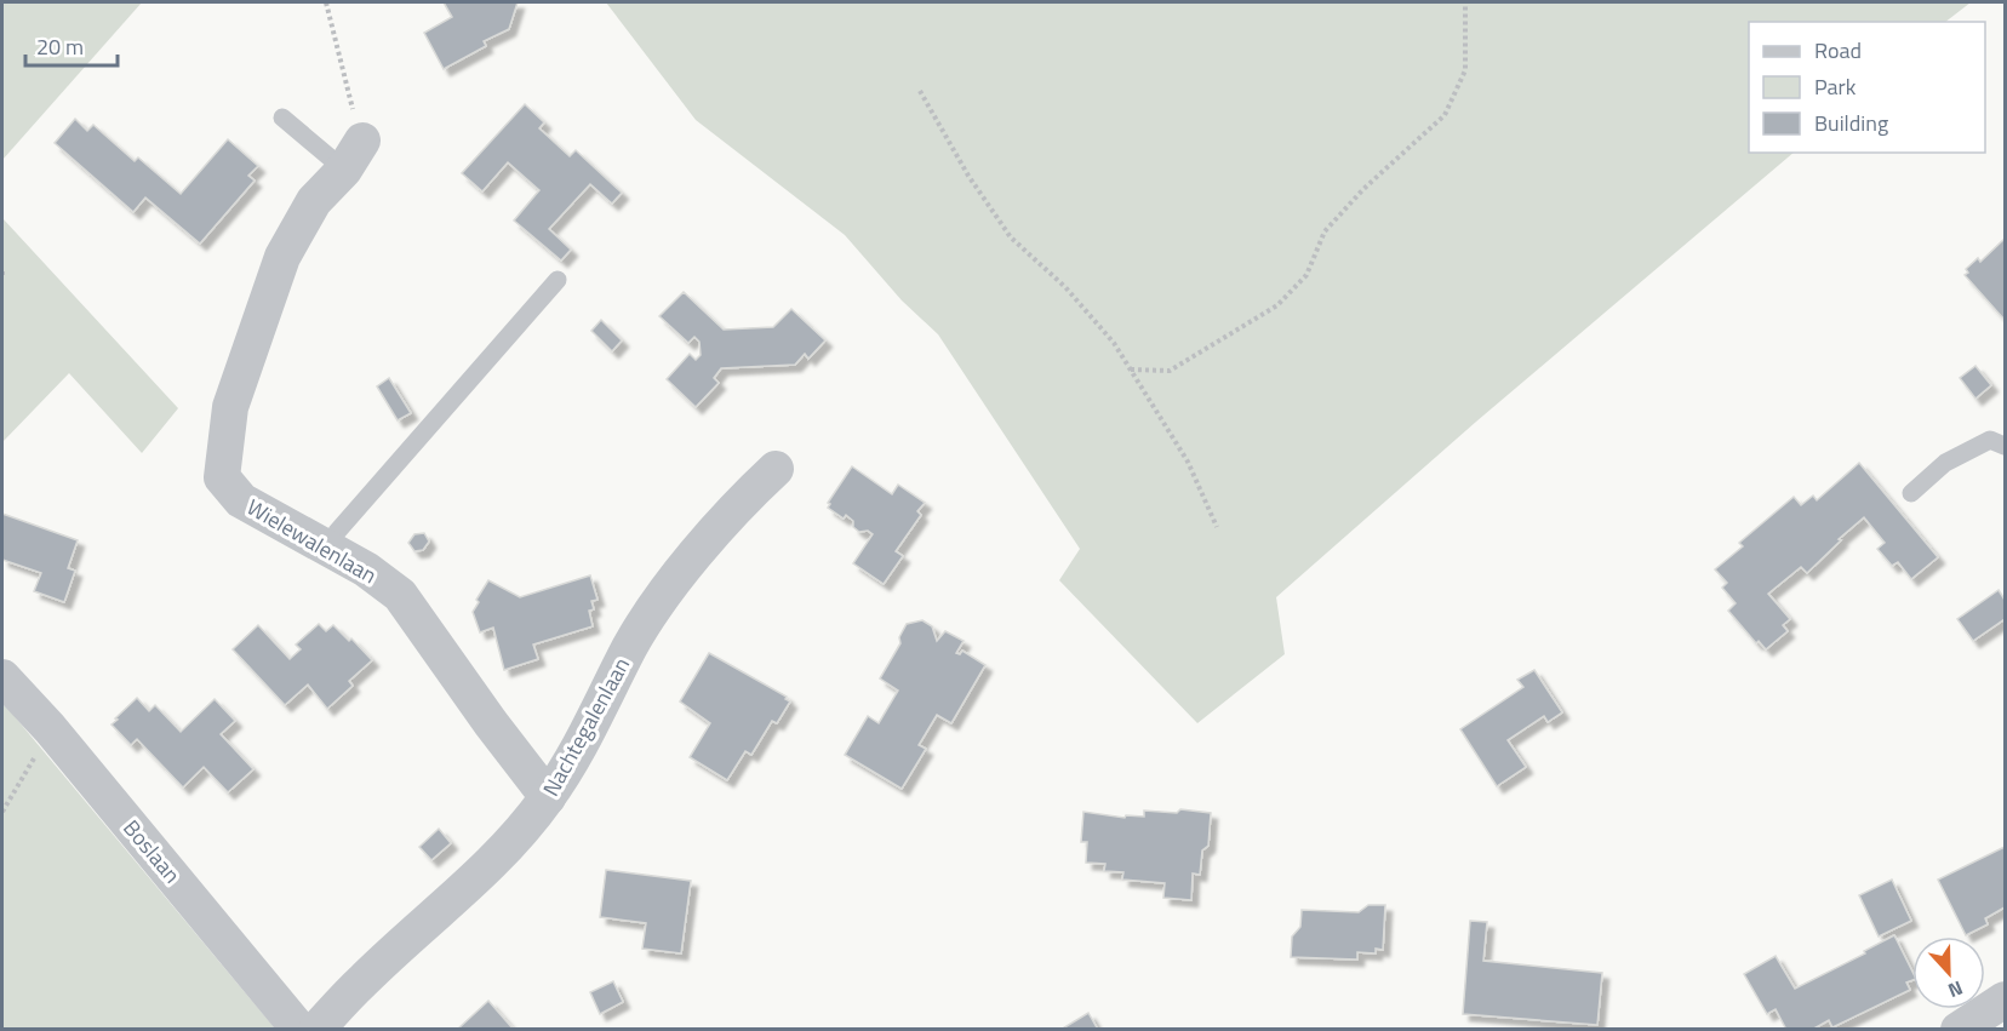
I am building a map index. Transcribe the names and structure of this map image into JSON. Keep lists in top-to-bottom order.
{
  "streets": {
    "street": ["Wielewalenlaan", "Nachtegalenlaan", "Boslaan"]
  },
  "crossings": [
    ["Wielewalenlaan", "Nachtegalenlaan"]
  ],
  "legend": ["Road", "Park", "Building"],
  "scale_bar": "20 m",
  "north": "bottom"
}
